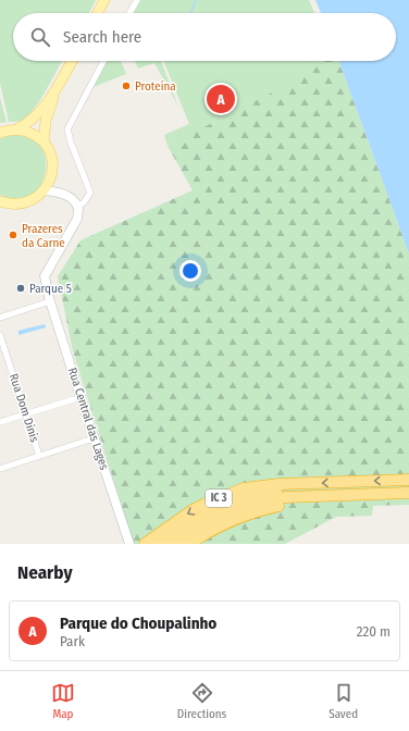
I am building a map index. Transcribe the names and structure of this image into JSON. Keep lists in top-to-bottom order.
{
  "streets": {
    "highway": ["IC 3"],
    "main road": ["Rua Central das Lages"],
    "street": ["Rua Dom Dinis"]
  },
  "places": ["Proteína", "Prazeres da Carne", "Parque 5"],
  "page": {
    "search": "Search here",
    "pins": "A",
    "heading": "Nearby",
    "list": [
      {
        "mark": "A",
        "name": "Parque do Choupalinho",
        "note": "Park",
        "value": "220 m"
      }
    ],
    "nav": ["Map", "Directions", "Saved"]
  }
}
